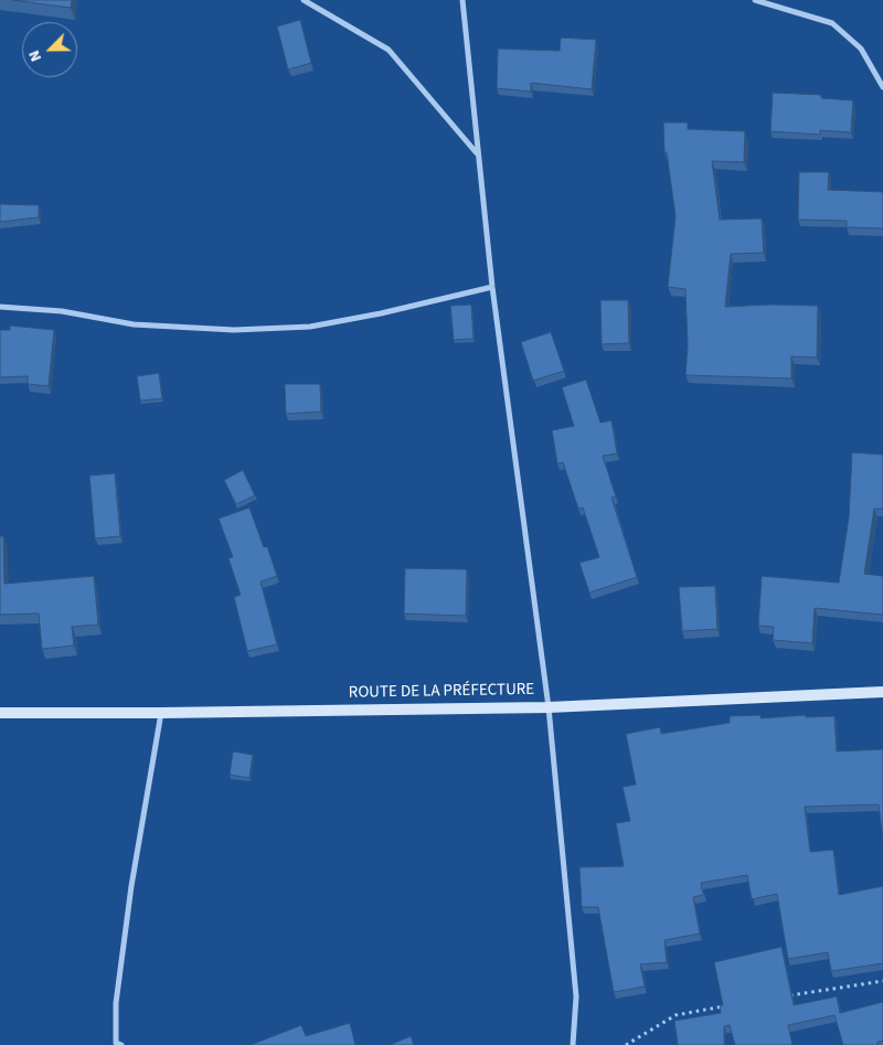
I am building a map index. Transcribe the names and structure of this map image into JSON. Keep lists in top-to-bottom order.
{
  "streets": {
    "street": ["ROUTE DE LA PRÉFECTURE"]
  },
  "north": "bottom left"
}
